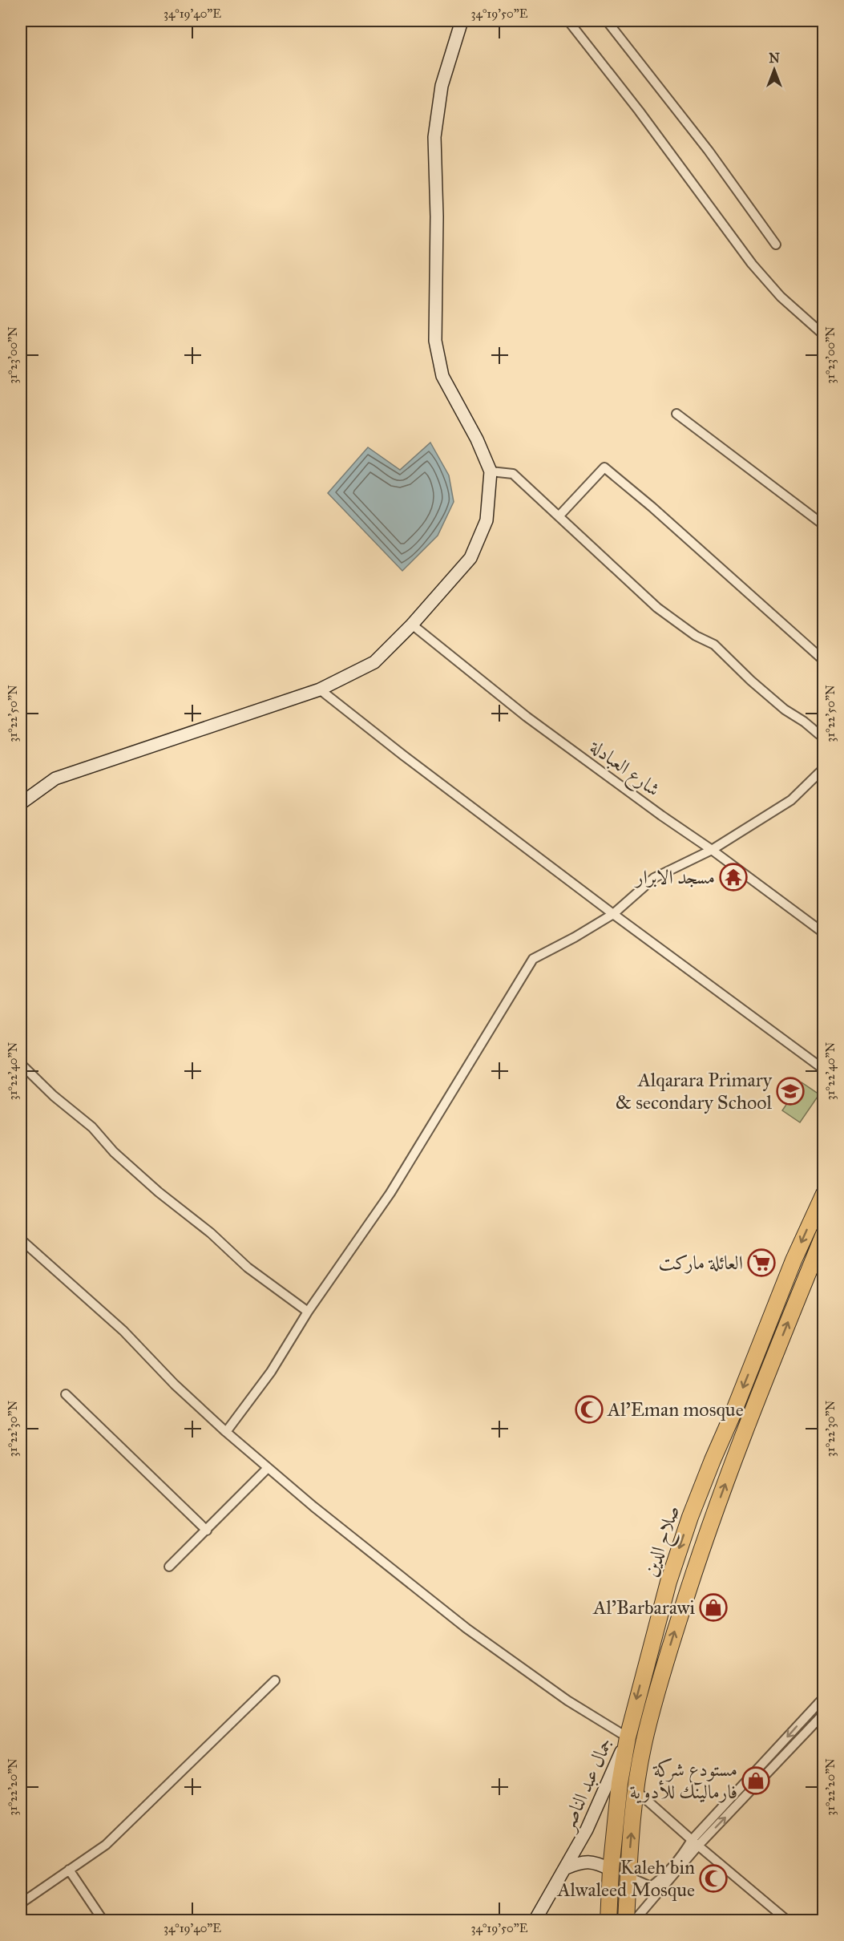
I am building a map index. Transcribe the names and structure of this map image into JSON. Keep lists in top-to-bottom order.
{
  "streets": {
    "highway": ["صلاح الدين"],
    "street": ["شارع العبادلة", "جمال عبد الناصر"]
  },
  "crossings": [
    ["صلاح الدين", "جمال عبد الناصر"]
  ],
  "places": {
    "temple": ["مسجد الابرار"],
    "school or university": ["Alqarara Primary & secondary School"],
    "supermarket": ["العائلة ماركت"],
    "mosque": ["Al'Eman mosque", "Kaleh bin Alwaleed Mosque"],
    "shop": ["Al'Barbarawi", "مستودع شركة فارمالينك للأدوية"]
  },
  "north": "top",
  "coordinates": [
    "34°19'40\"E",
    "34°19'50\"E",
    "31°23'00\"N",
    "31°22'50\"N",
    "31°22'40\"N",
    "31°22'30\"N",
    "31°22'20\"N"
  ]
}
